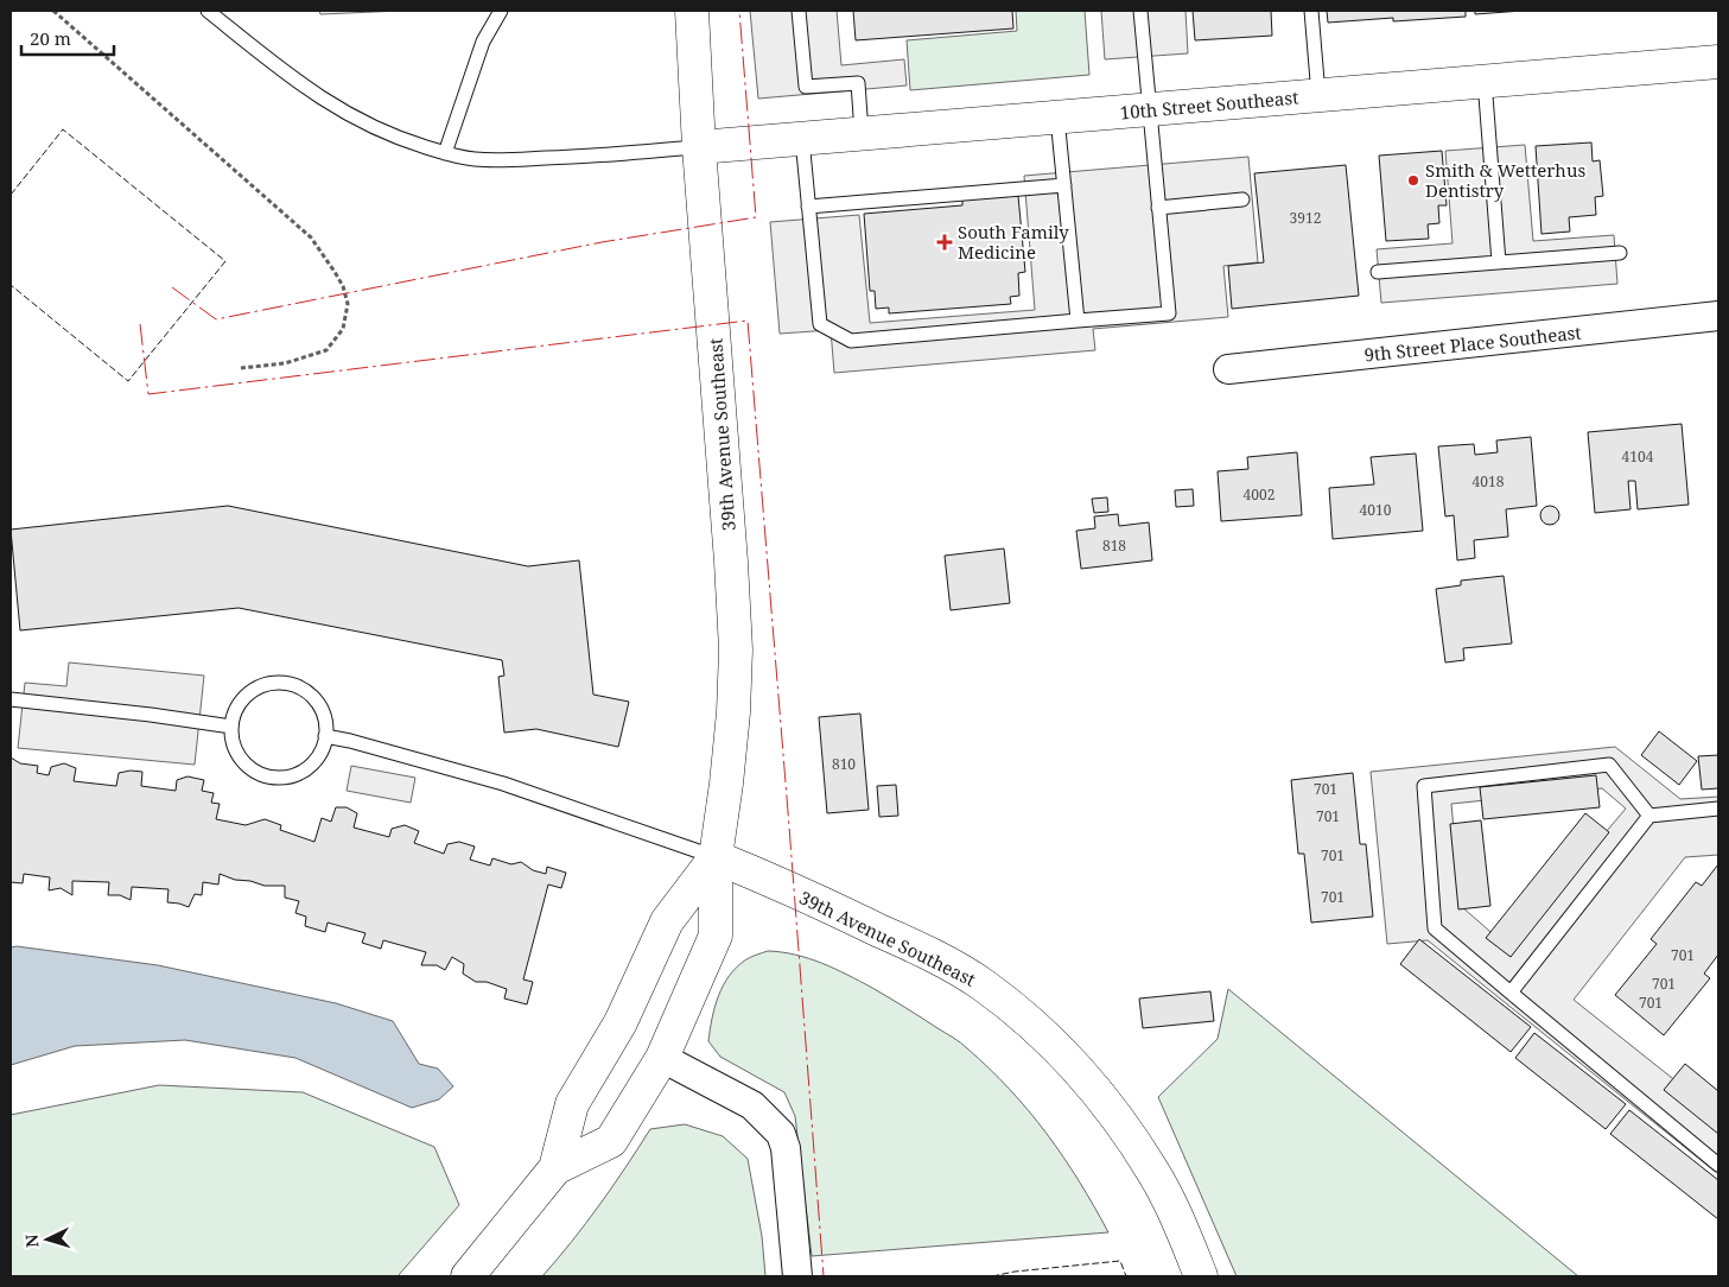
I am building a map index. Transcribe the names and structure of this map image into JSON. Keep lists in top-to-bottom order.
{
  "streets": {
    "main road": ["10th Street Southeast", "39th Avenue Southeast"],
    "street": ["9th Street Place Southeast"]
  },
  "crossings": [
    ["10th Street Southeast", "39th Avenue Southeast"]
  ],
  "places": {
    "other": ["Smith & Wetterhus Dentistry"],
    "health": ["South Family Medicine"]
  },
  "house_numbers": [
    "3912",
    "4104",
    "4018",
    "4002",
    "4010",
    "818",
    "810",
    "701",
    "701",
    "701",
    "701",
    "701",
    "701",
    "701"
  ],
  "scale_bar": "20 m",
  "north": "left"
}
